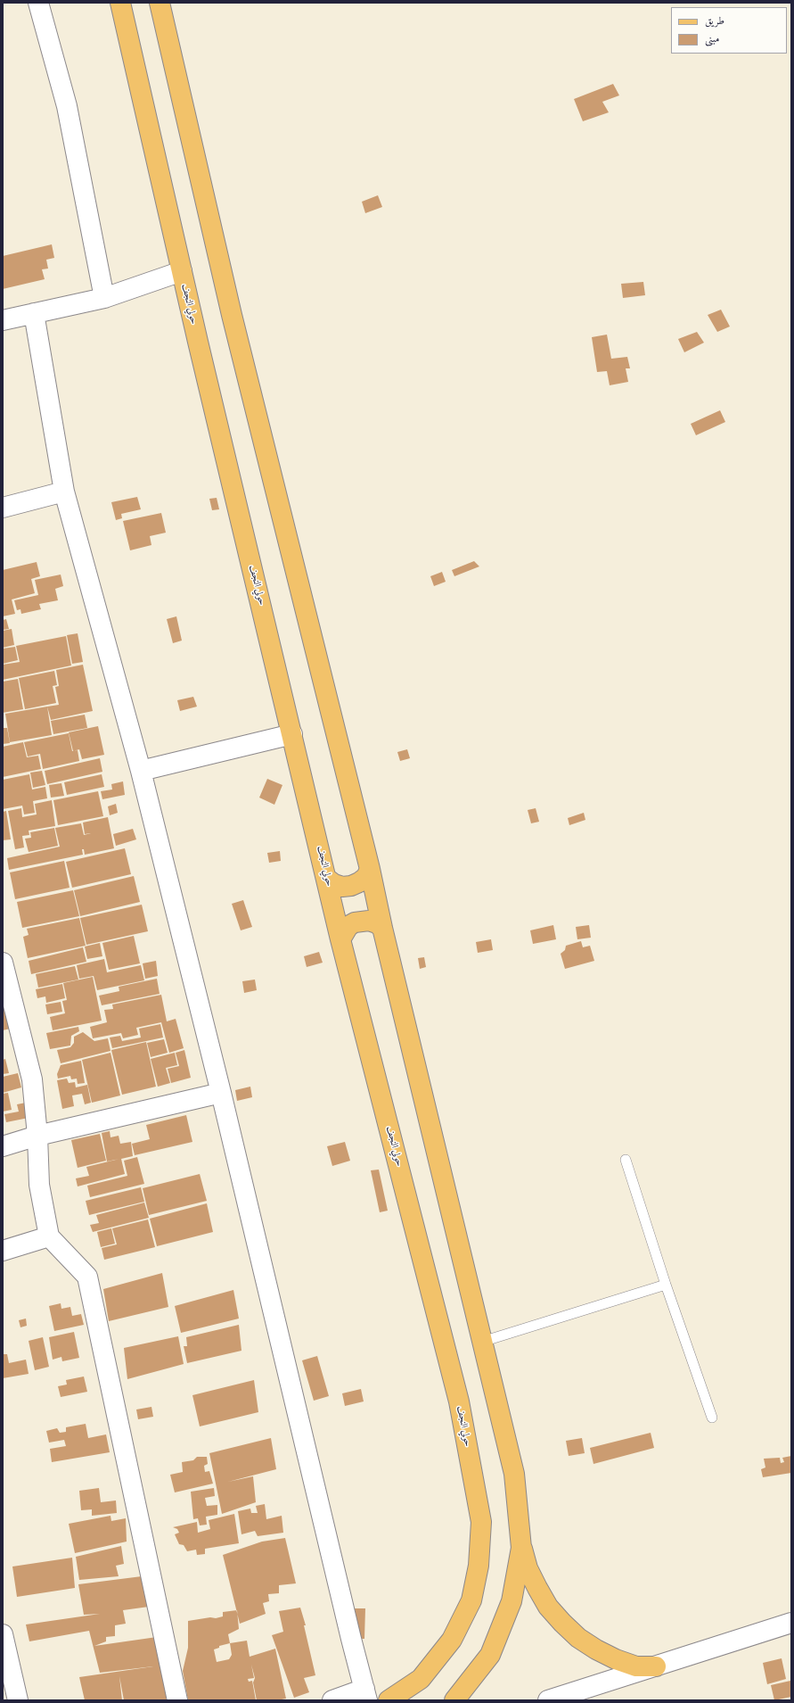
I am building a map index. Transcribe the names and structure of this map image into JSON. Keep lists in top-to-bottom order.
{
  "streets": {
    "main road": ["حولي النجف"]
  },
  "legend": ["طريق", "مبنى"]
}
